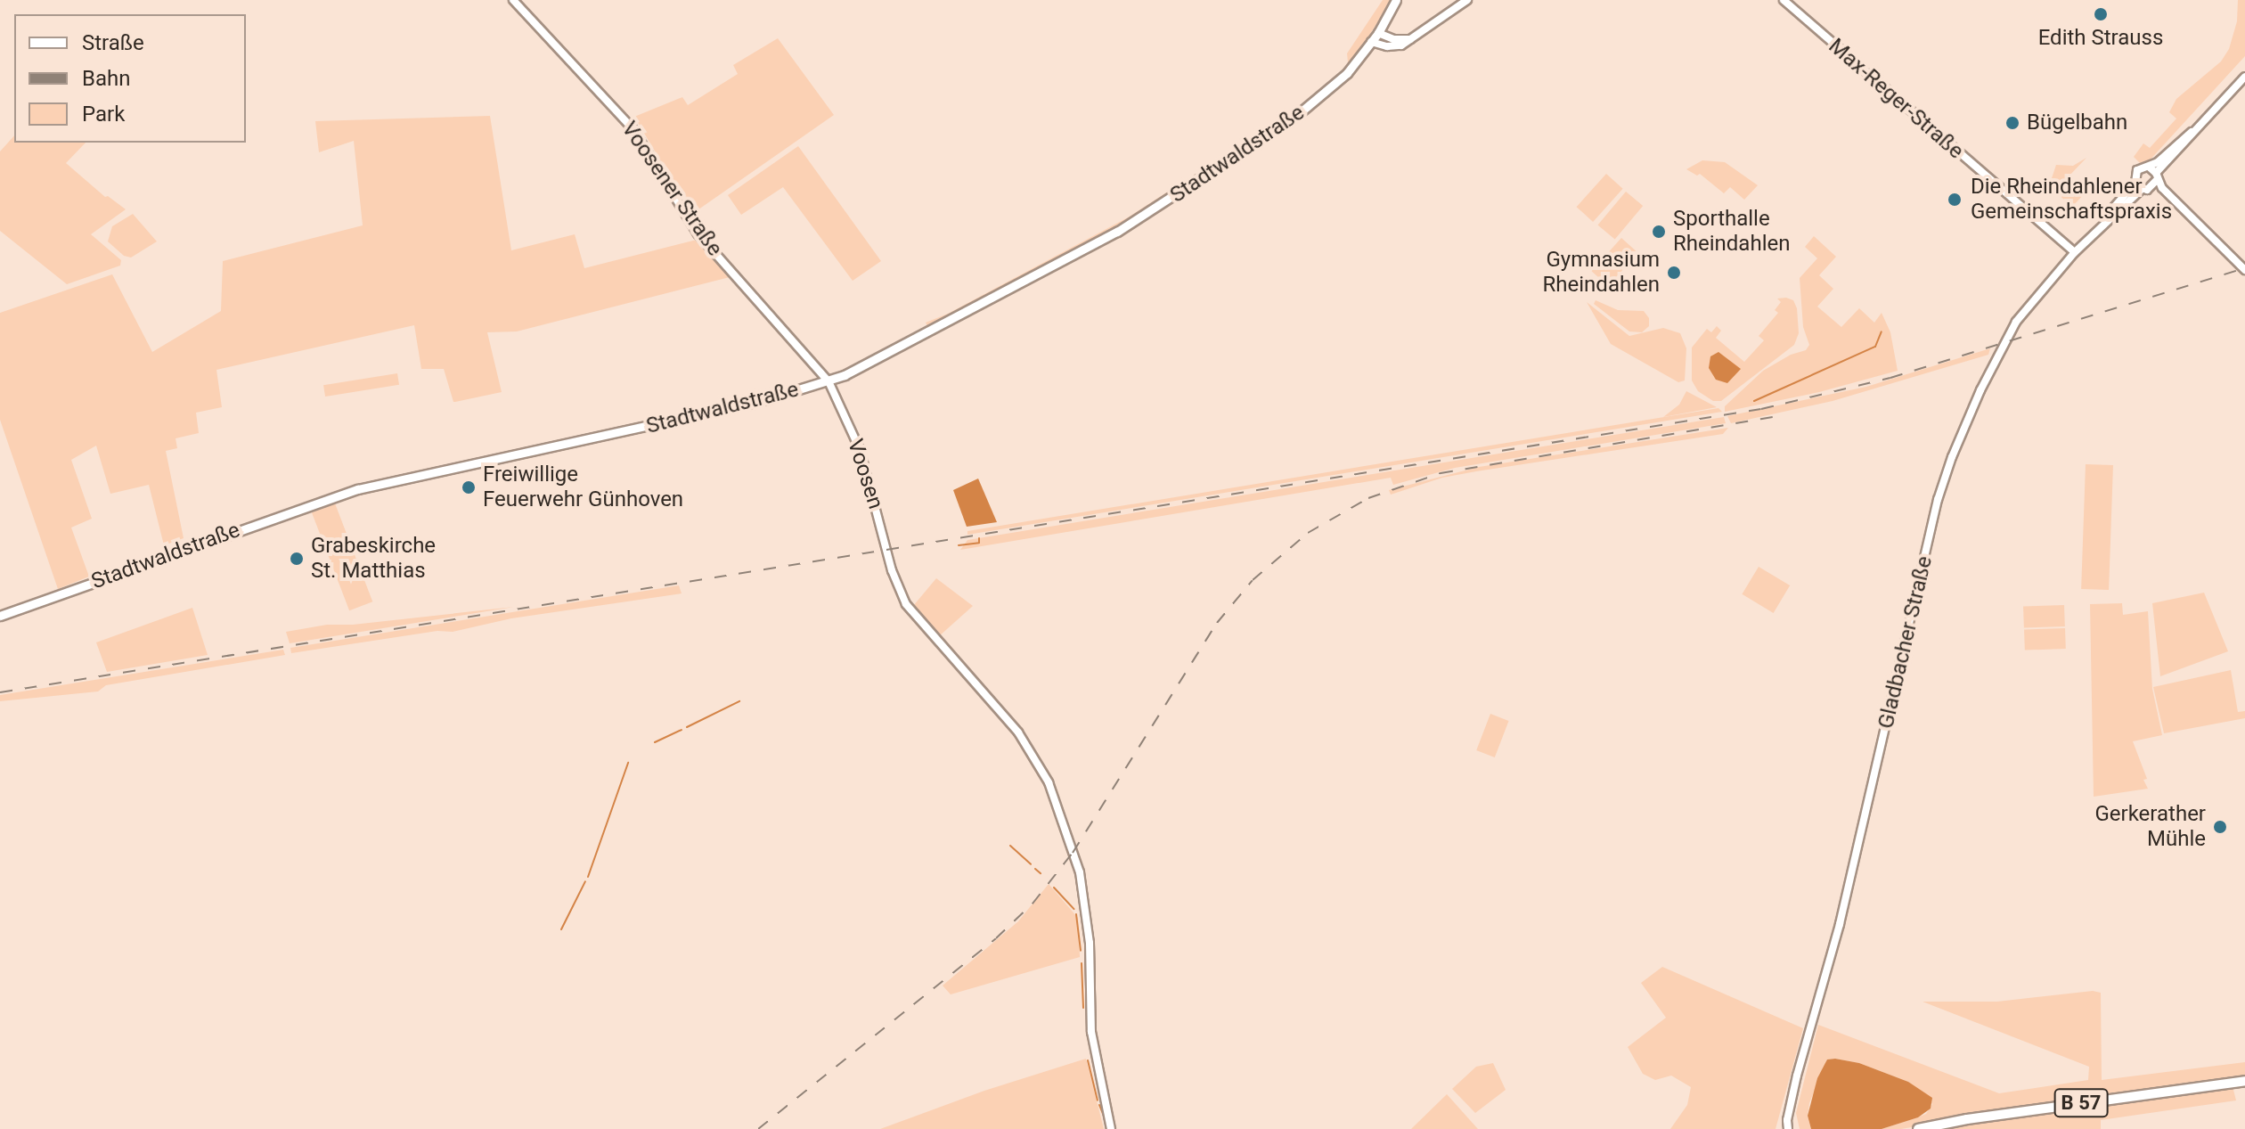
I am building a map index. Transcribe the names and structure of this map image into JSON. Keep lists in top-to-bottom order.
{
  "streets": {
    "main road": ["Stadtwaldstraße", "B 57"],
    "street": [
      "Max-Reger-Straße",
      "Voosener Straße",
      "Voosen",
      "Gladbacher Straße"
    ]
  },
  "crossings": [
    ["Max-Reger-Straße", "Gladbacher Straße"],
    ["Stadtwaldstraße", "Voosener Straße"],
    ["Stadtwaldstraße", "Voosen"],
    ["Voosener Straße", "Voosen"]
  ],
  "places": [
    "Edith Strauss",
    "Bügelbahn",
    "Die Rheindahlener Gemeinschaftspraxis",
    "Sporthalle Rheindahlen",
    "Gymnasium Rheindahlen",
    "Freiwillige Feuerwehr Günhoven",
    "Grabeskirche St. Matthias",
    "Gerkerather Mühle"
  ],
  "legend": ["Straße", "Bahn", "Park"]
}
